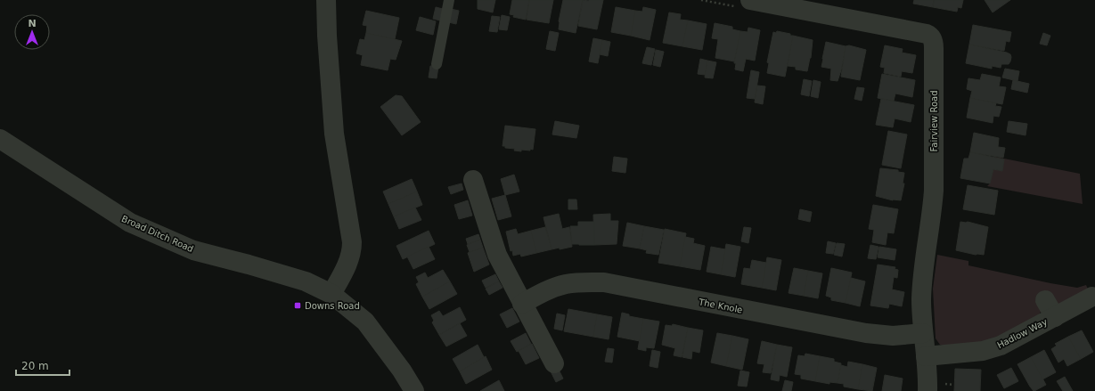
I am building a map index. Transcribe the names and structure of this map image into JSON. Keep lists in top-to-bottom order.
{
  "streets": {
    "street": [
      "Fairview Road",
      "Broad Ditch Road",
      "The Knole",
      "Hadlow Way"
    ]
  },
  "crossings": [
    ["Fairview Road", "The Knole"],
    ["Fairview Road", "Hadlow Way"]
  ],
  "places": {
    "transit": ["Downs Road"]
  },
  "scale_bar": "20 m",
  "north": "top"
}
